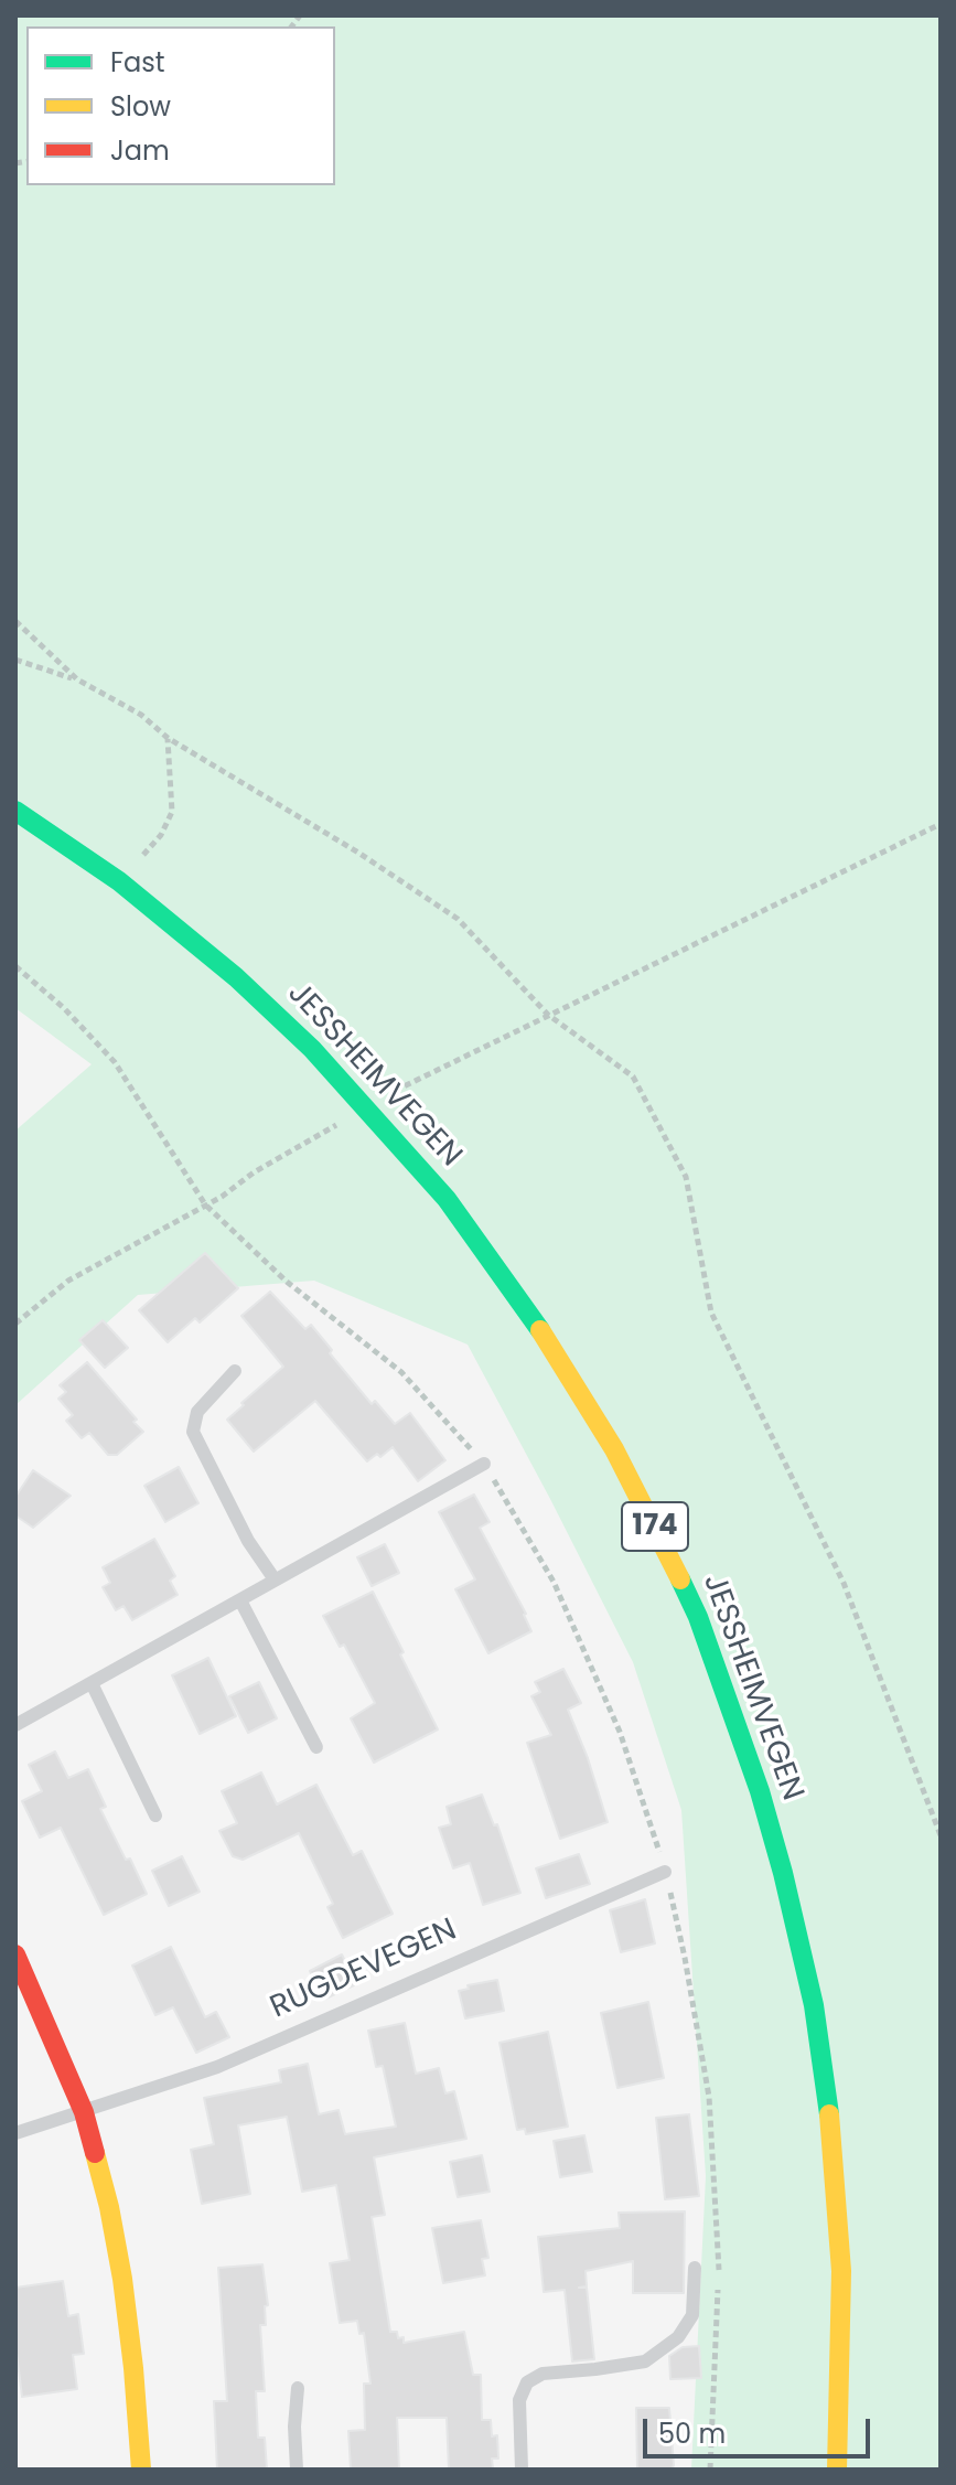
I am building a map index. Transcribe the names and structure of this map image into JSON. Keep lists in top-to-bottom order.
{
  "streets": {
    "main road": ["JESSHEIMVEGEN", "174"],
    "lane": ["RUGDEVEGEN"]
  },
  "legend": ["Fast", "Slow", "Jam"],
  "scale_bar": "50 m"
}
